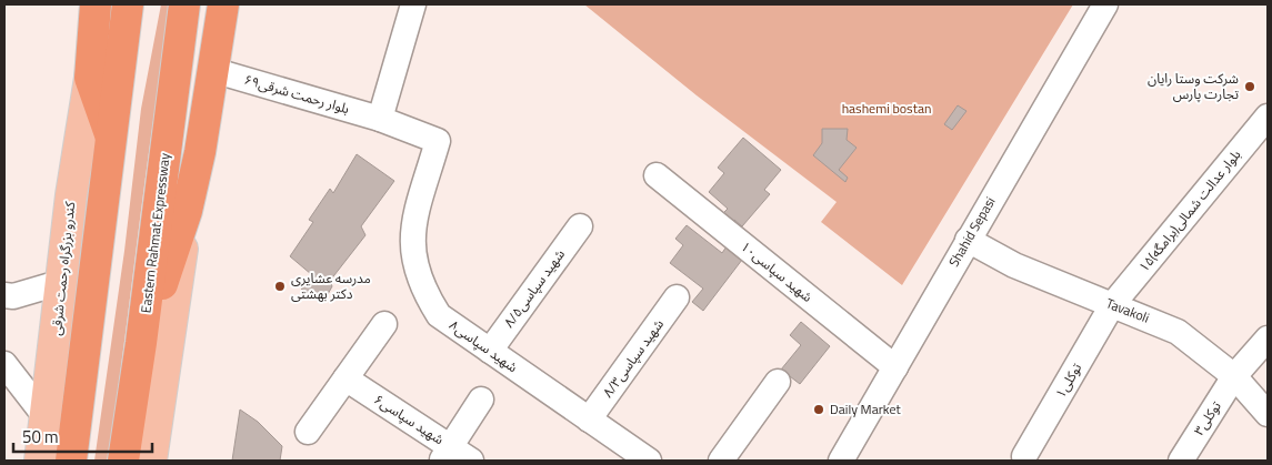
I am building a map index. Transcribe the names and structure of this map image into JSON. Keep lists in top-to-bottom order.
{
  "streets": {
    "highway": ["Eastern Rahmat Expressway"],
    "main road": ["کندرو بزرگراه رحمت شرقی"],
    "street": [
      "بلوار رحمت شرقی۶۹",
      "۱۵بلوار عدالت شمالی(برامگه)",
      "Shahid Sepasi",
      "شهید سپاسی۱۰",
      "شهید سپاسی۸/۵",
      "Tavakoli",
      "شهید سپاسی۸",
      "شهید سپاسی۸/۳",
      "توکلی۱",
      "توکلی۳",
      "شهید سپاسی۶"
    ]
  },
  "crossings": [
    ["بلوار رحمت شرقی۶۹", "شهید سپاسی۸"],
    ["۱۵بلوار عدالت شمالی(برامگه)", "Tavakoli"],
    ["۱۵بلوار عدالت شمالی(برامگه)", "توکلی۱"],
    ["Shahid Sepasi", "شهید سپاسی۱۰"],
    ["Shahid Sepasi", "Tavakoli"],
    ["شهید سپاسی۸/۵", "شهید سپاسی۸"],
    ["Tavakoli", "توکلی۱"],
    ["Tavakoli", "توکلی۳"],
    ["شهید سپاسی۸", "شهید سپاسی۸/۳"]
  ],
  "parks": ["hashemi bostan"],
  "places": ["شرکت وستا رایان تجارت پارس", "مدرسه عشایری دکتر بهشتی", "Daily Market"],
  "scale_bar": "50 m"
}
